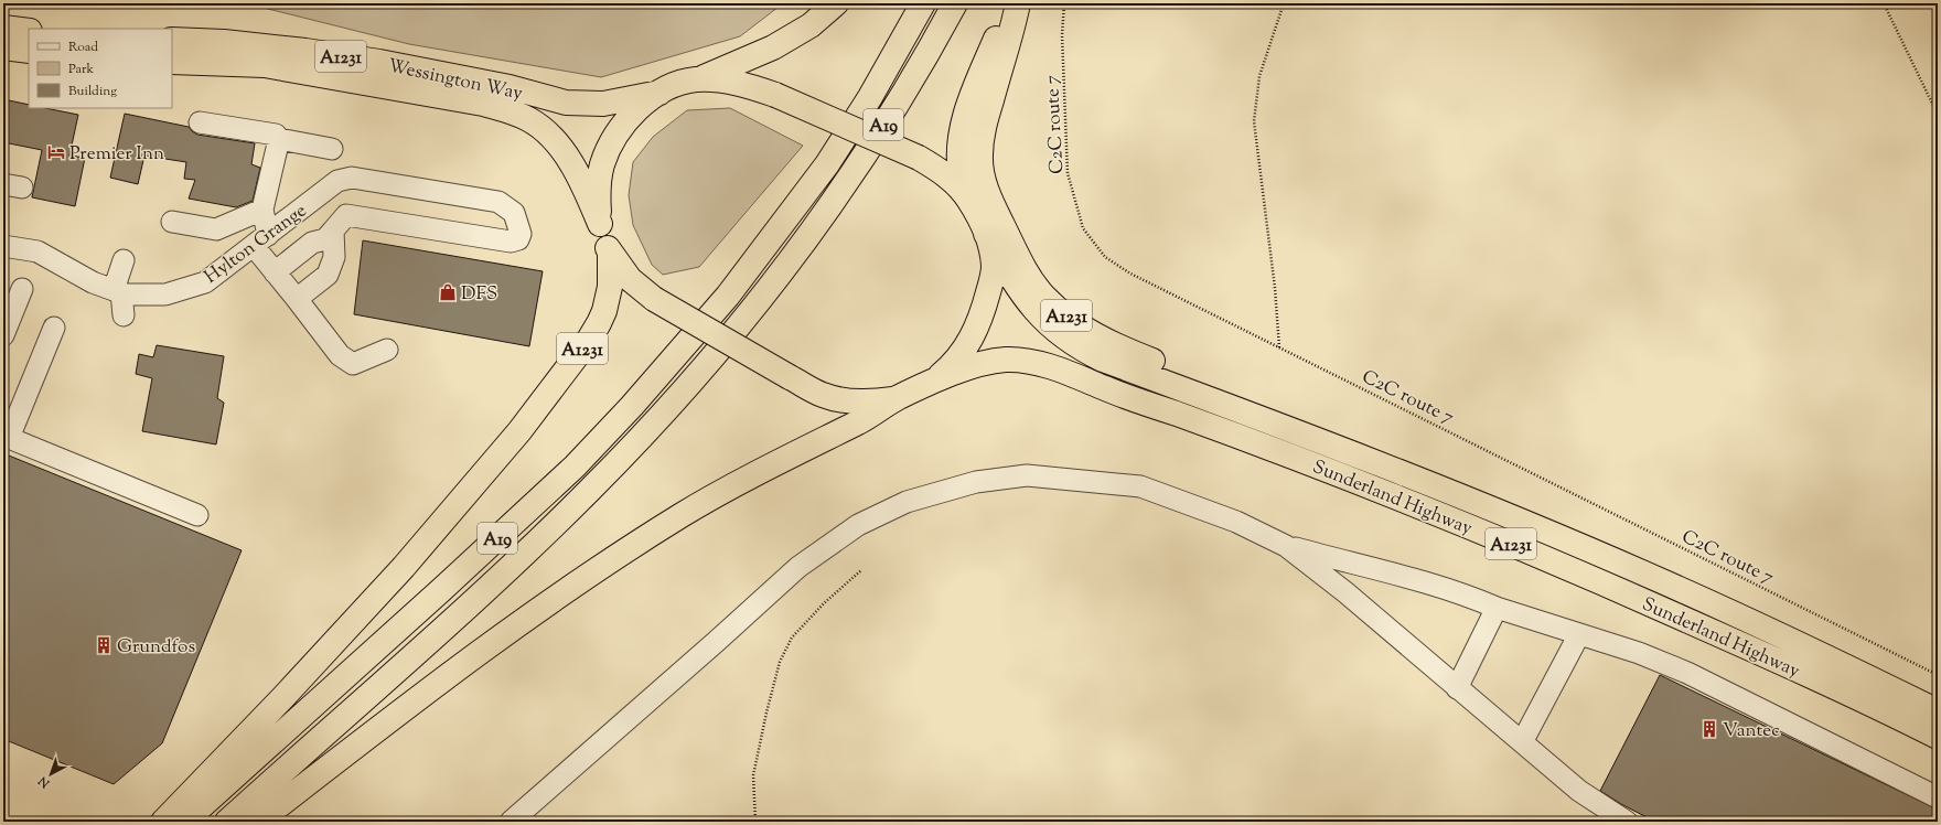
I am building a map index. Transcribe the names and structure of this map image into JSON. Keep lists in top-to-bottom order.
{
  "streets": {
    "highway": [
      "A1231",
      "Wessington Way",
      "A19",
      "Sunderland Highway"
    ],
    "street": ["Hylton Grange"],
    "path": ["C2C route 7"]
  },
  "crossings": [
    ["A1231", "Wessington Way"],
    ["A1231", "Sunderland Highway"]
  ],
  "places": {
    "hotel": ["Premier Inn"],
    "shop": ["DFS"],
    "building": ["Grundfos", "Vantec"]
  },
  "legend": ["Road", "Park", "Building"],
  "north": "bottom left"
}
